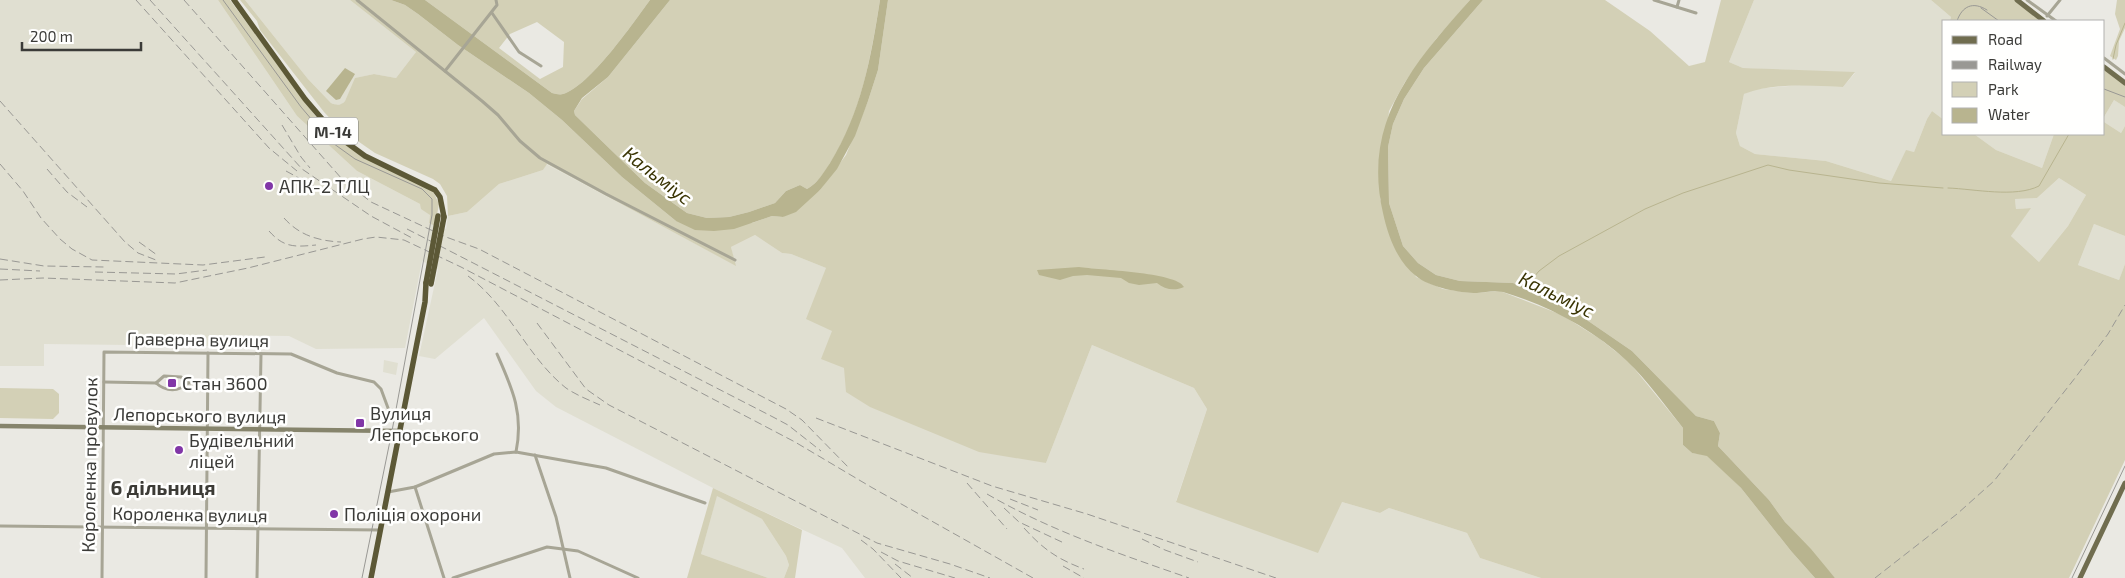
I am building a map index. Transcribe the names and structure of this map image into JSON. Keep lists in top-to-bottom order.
{
  "streets": {
    "highway": ["М-14"],
    "main road": ["Лепорського вулиця"],
    "street": ["Граверна вулиця", "Короленка провулок", "Короленка вулиця"]
  },
  "crossings": [
    ["М-14", "Лепорського вулиця"],
    ["М-14", "Короленка вулиця"],
    ["Граверна вулиця", "Короленка провулок"],
    ["Лепорського вулиця", "Короленка провулок"],
    ["Короленка провулок", "Короленка вулиця"]
  ],
  "districts": ["6 дільниця"],
  "water": ["Кальміус"],
  "places": {
    "other": ["АПК-2 ТЛЦ", "Будівельний ліцей", "Поліція охорони"],
    "transit": ["Стан 3600", "Вулиця Лепорського"]
  },
  "legend": [
    "Road",
    "Railway",
    "Park",
    "Water"
  ],
  "scale_bar": "200 m"
}
